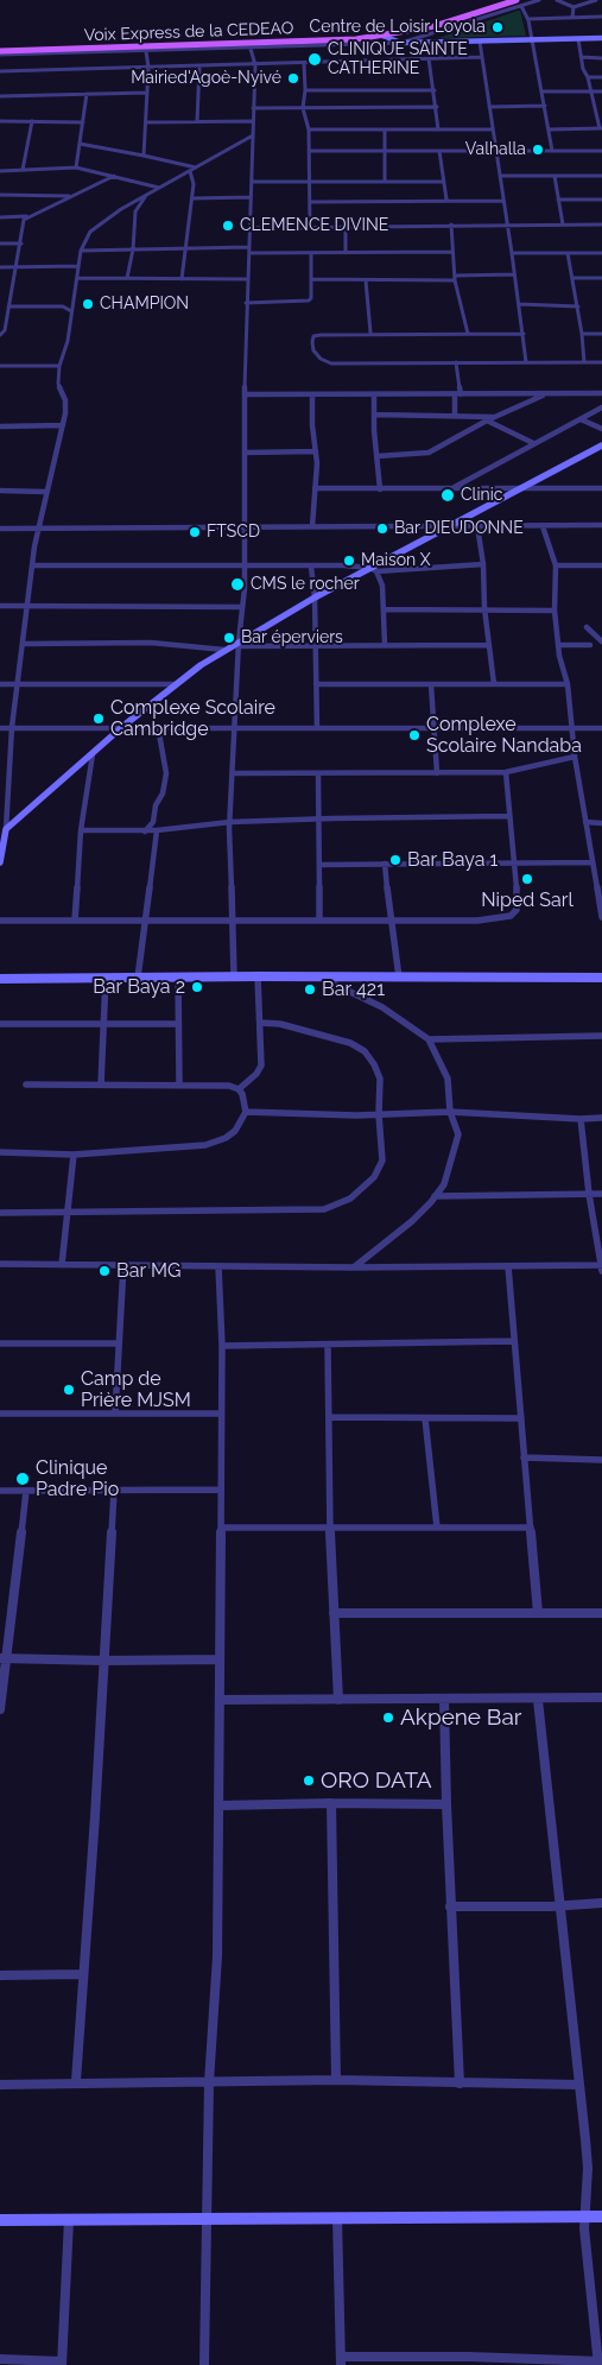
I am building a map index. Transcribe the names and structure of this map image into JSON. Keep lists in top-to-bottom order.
{
  "streets": {
    "main road": ["Voix Express de la CEDEAO"]
  },
  "places": [
    "Centre de Loisir Loyola",
    "CLINIQUE SAINTE CATHERINE",
    "Mairied'Agoè-Nyivé",
    "Valhalla",
    "CLEMENCE DIVINE",
    "CHAMPION",
    "Clinic",
    "Bar DIEUDONNE",
    "FTSCD",
    "Maison X",
    "CMS le rocher",
    "Bar éperviers",
    "Complexe Scolaire Cambridge",
    "Complexe Scolaire Nandaba",
    "Bar Baya 1",
    "Niped Sarl",
    "Bar Baya 2",
    "Bar 421",
    "Bar MG",
    "Camp de Prière MJSM",
    "Clinique Padre Pio",
    "Akpene Bar",
    "ORO DATA"
  ]
}
